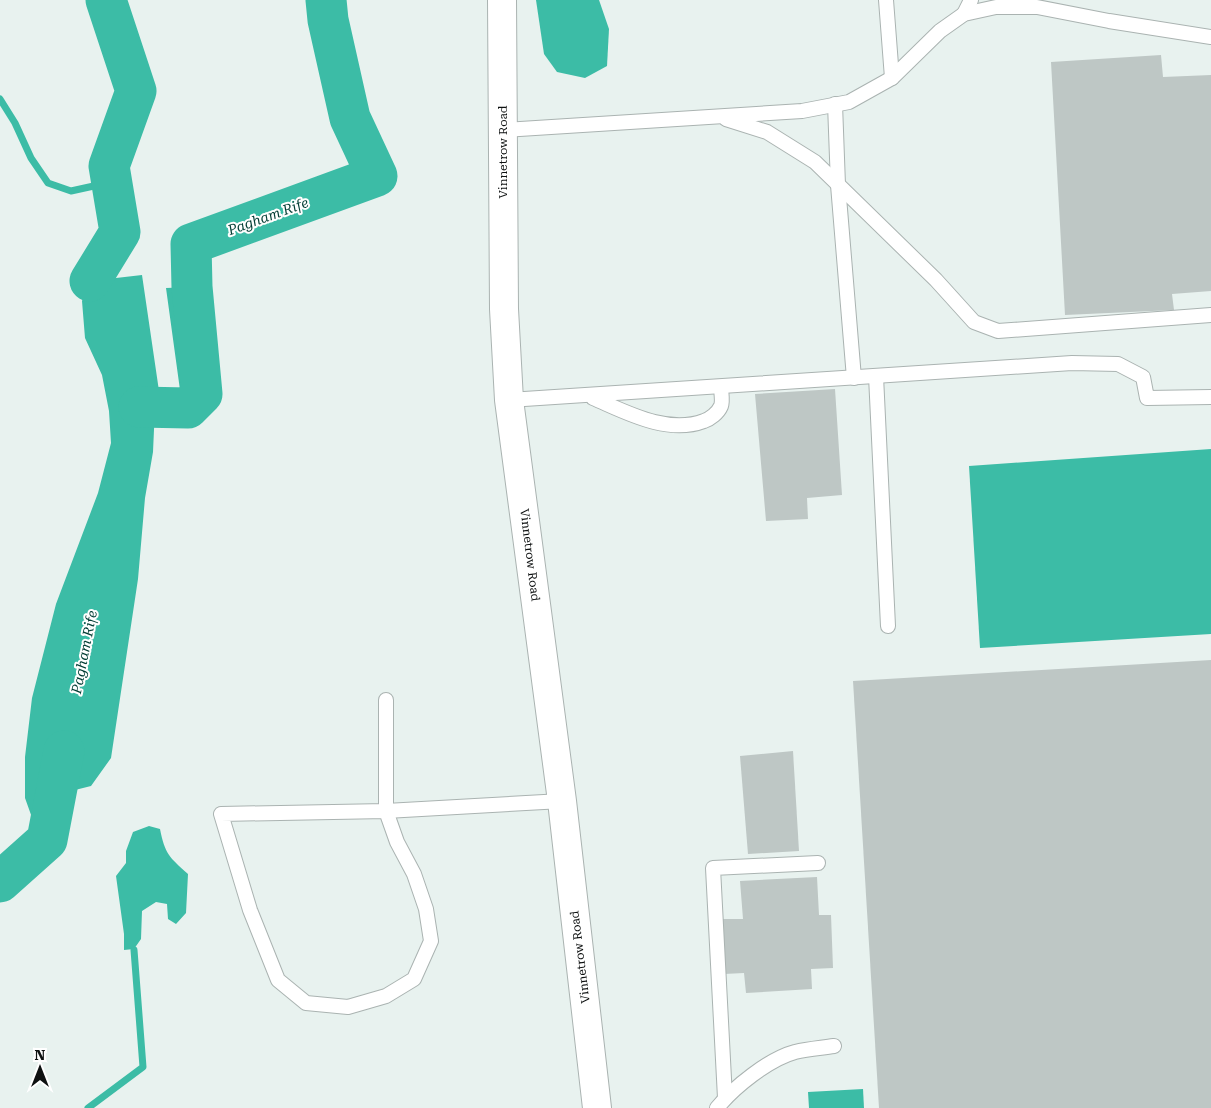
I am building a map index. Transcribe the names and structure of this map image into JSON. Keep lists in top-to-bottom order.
{
  "streets": {
    "street": ["Vinnetrow Road"]
  },
  "water": ["Pagham Rife"],
  "north": "top"
}
